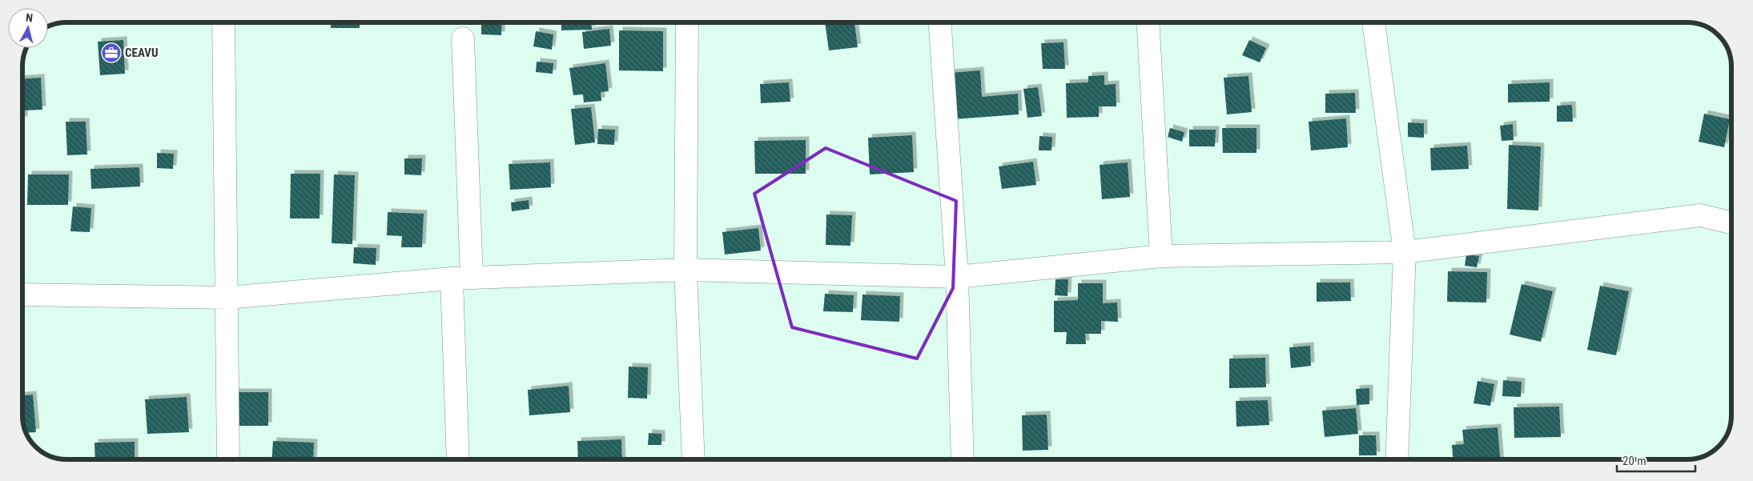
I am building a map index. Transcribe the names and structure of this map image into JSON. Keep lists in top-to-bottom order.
{
  "places": {
    "office": ["CEAVU"]
  },
  "scale_bar": "20 m",
  "north": "top"
}
